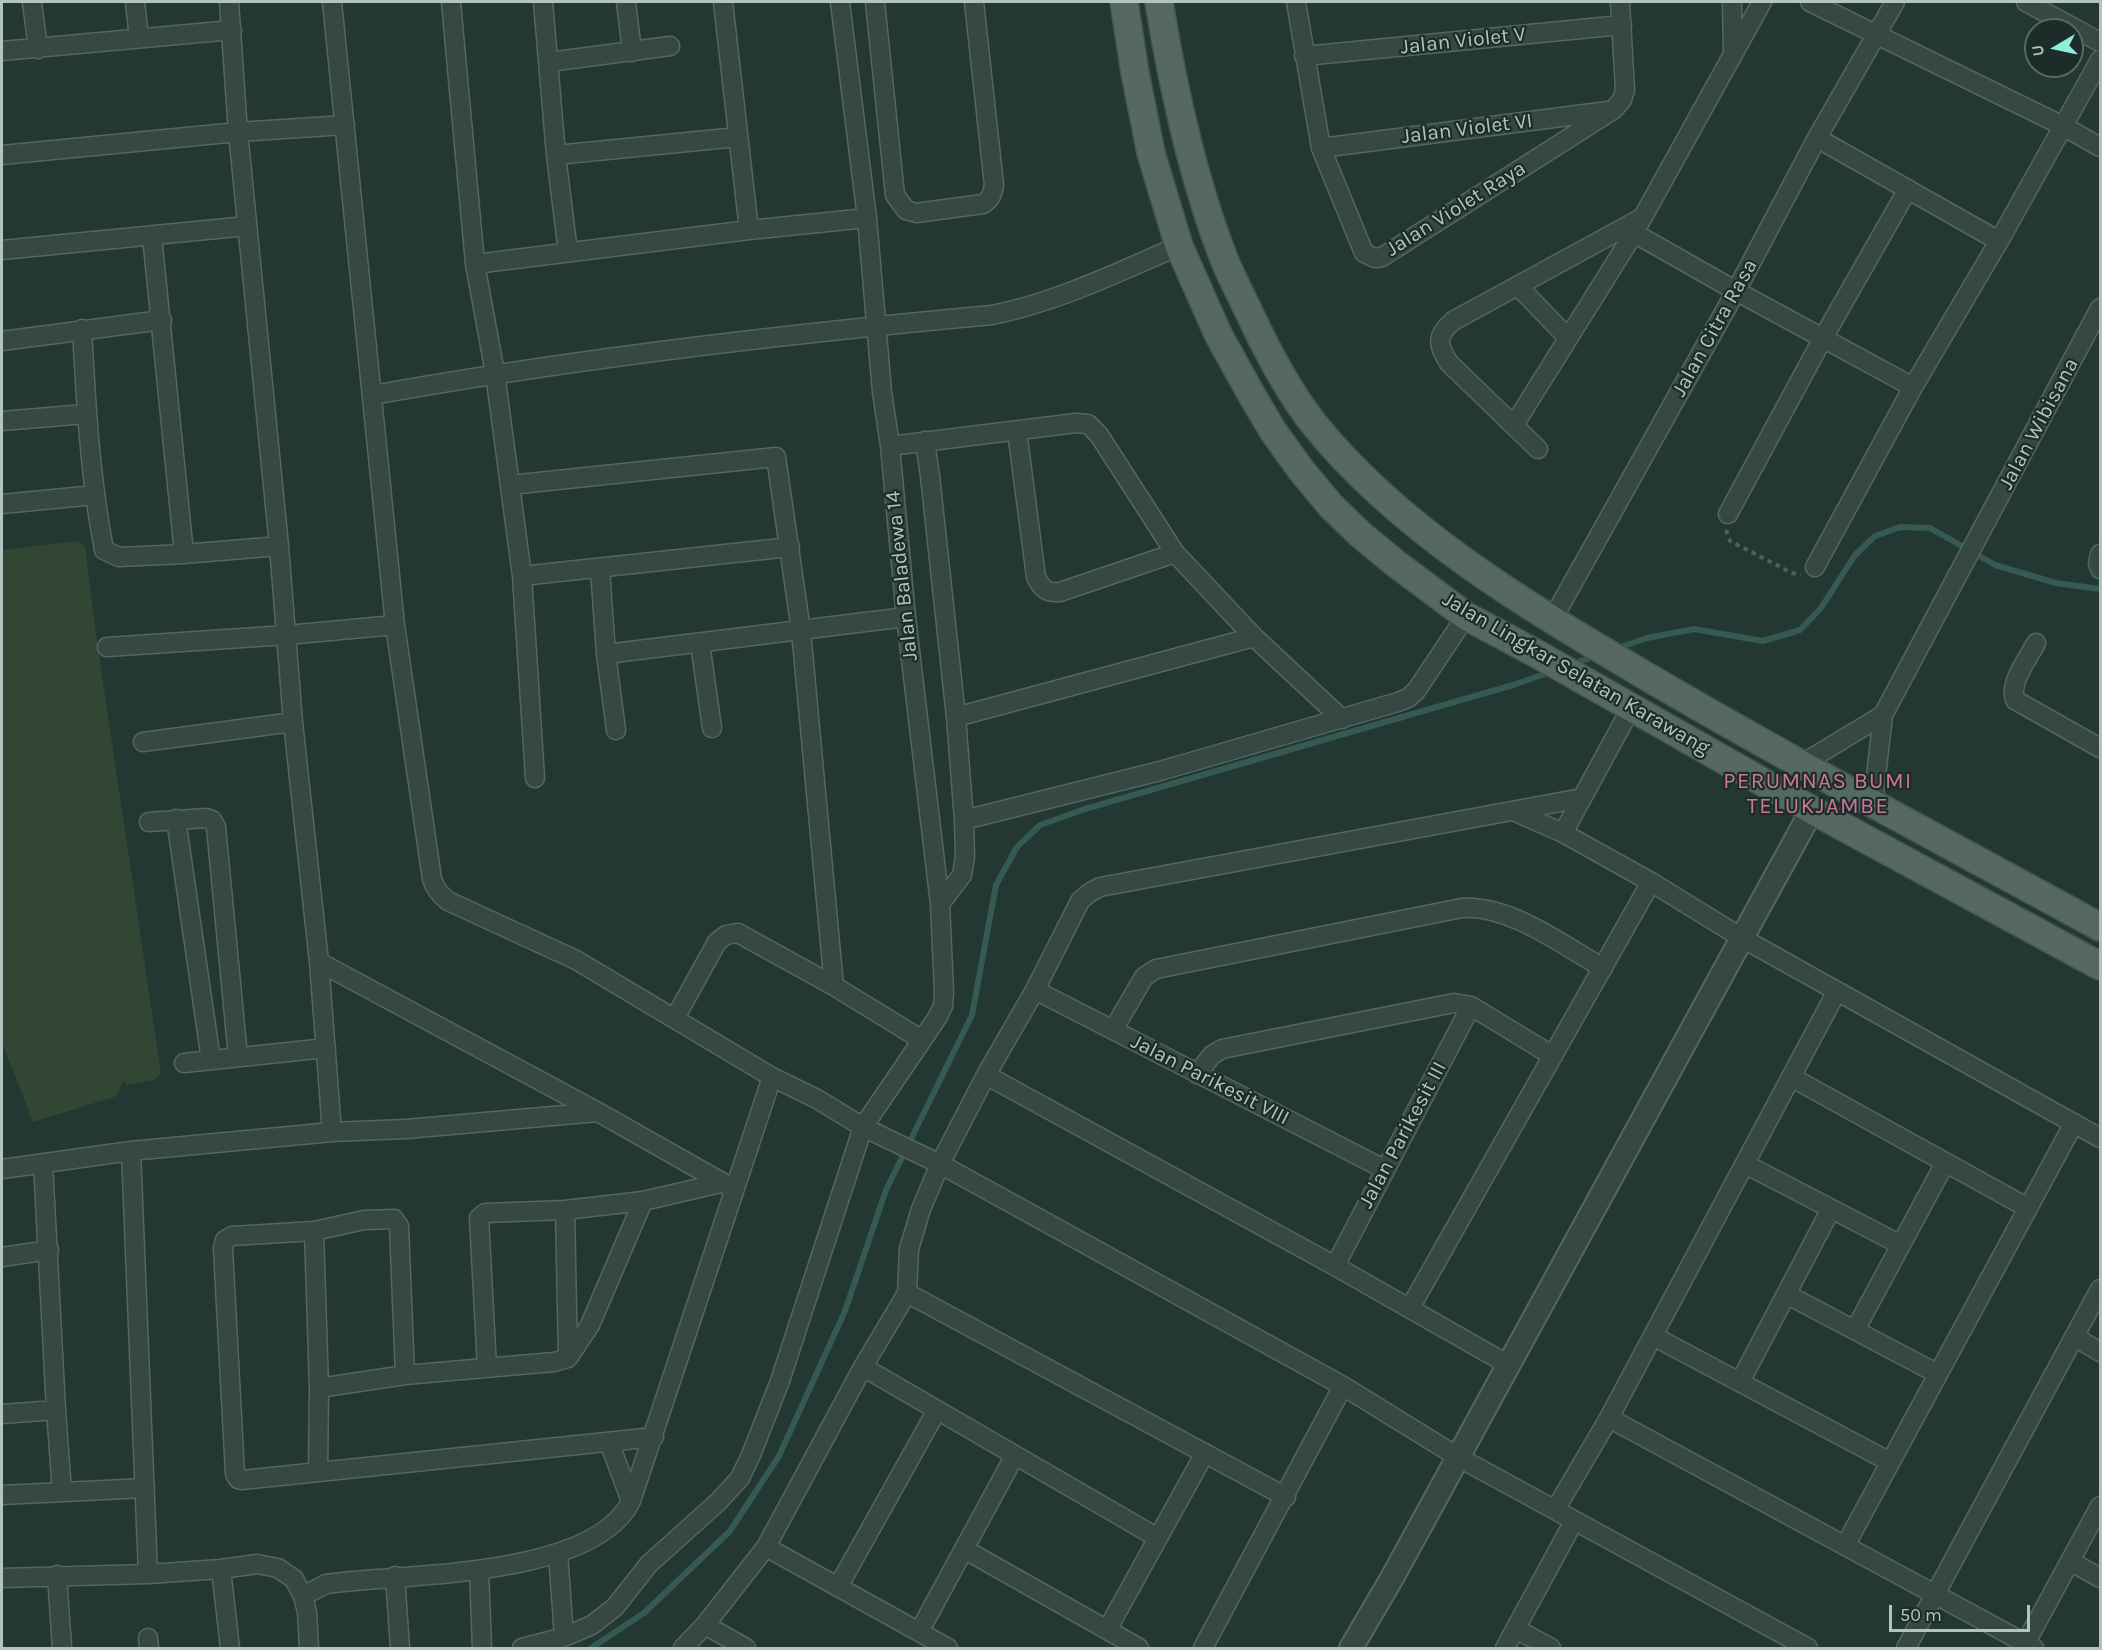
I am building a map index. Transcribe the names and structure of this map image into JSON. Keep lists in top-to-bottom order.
{
  "streets": {
    "main road": ["Jalan Lingkar Selatan Karawang"],
    "street": [
      "Jalan Violet V",
      "Jalan Violet VI",
      "Jalan Violet Raya",
      "Jalan Citra Rasa",
      "Jalan Wibisana",
      "Jalan Baladewa 14",
      "Jalan Parikesit VIII",
      "Jalan Parikesit III"
    ]
  },
  "crossings": [
    ["Jalan Violet V", "Jalan Violet Raya"],
    ["Jalan Violet VI", "Jalan Violet Raya"],
    ["Jalan Citra Rasa", "Jalan Lingkar Selatan Karawang"],
    ["Jalan Parikesit VIII", "Jalan Parikesit III"]
  ],
  "districts": ["PERUMNAS BUMI TELUKJAMBE"],
  "scale_bar": "50 m",
  "north": "left"
}
